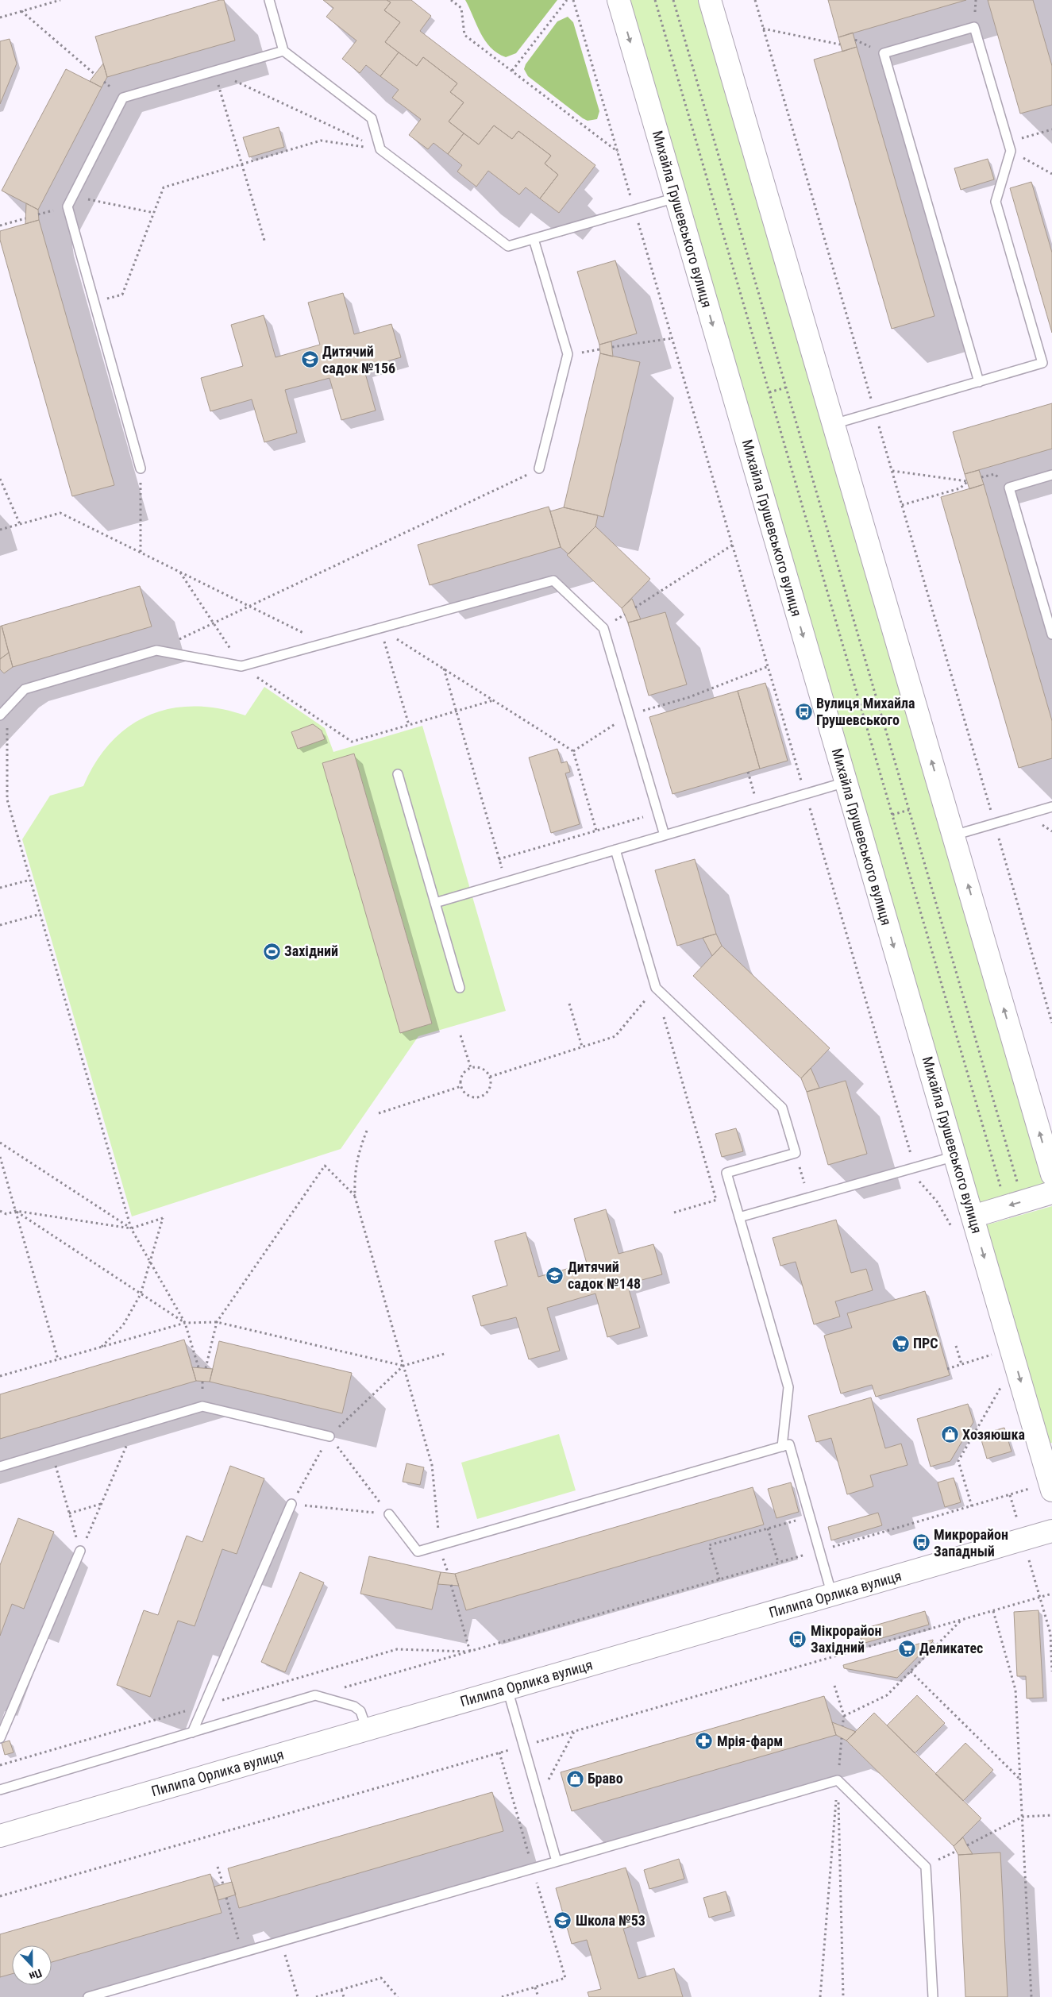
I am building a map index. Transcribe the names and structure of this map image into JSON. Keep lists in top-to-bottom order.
{
  "streets": {
    "street": ["Михайла Грушевського вулиця", "Пилипа Орлика вулиця"]
  },
  "places": {
    "school or university": ["Дитячий садок №156", "Дитячий садок №148", "Школа №53"],
    "bus stop": ["Вулиця Михайла Грушевського", "Микрорайон Западный", "Мікрорайон Західний"],
    "sports": ["Західний"],
    "supermarket": ["ПРС", "Деликатес"],
    "shop": ["Хозяюшка", "Браво"],
    "pharmacy": ["Мрія-фарм"]
  },
  "north": "bottom"
}
